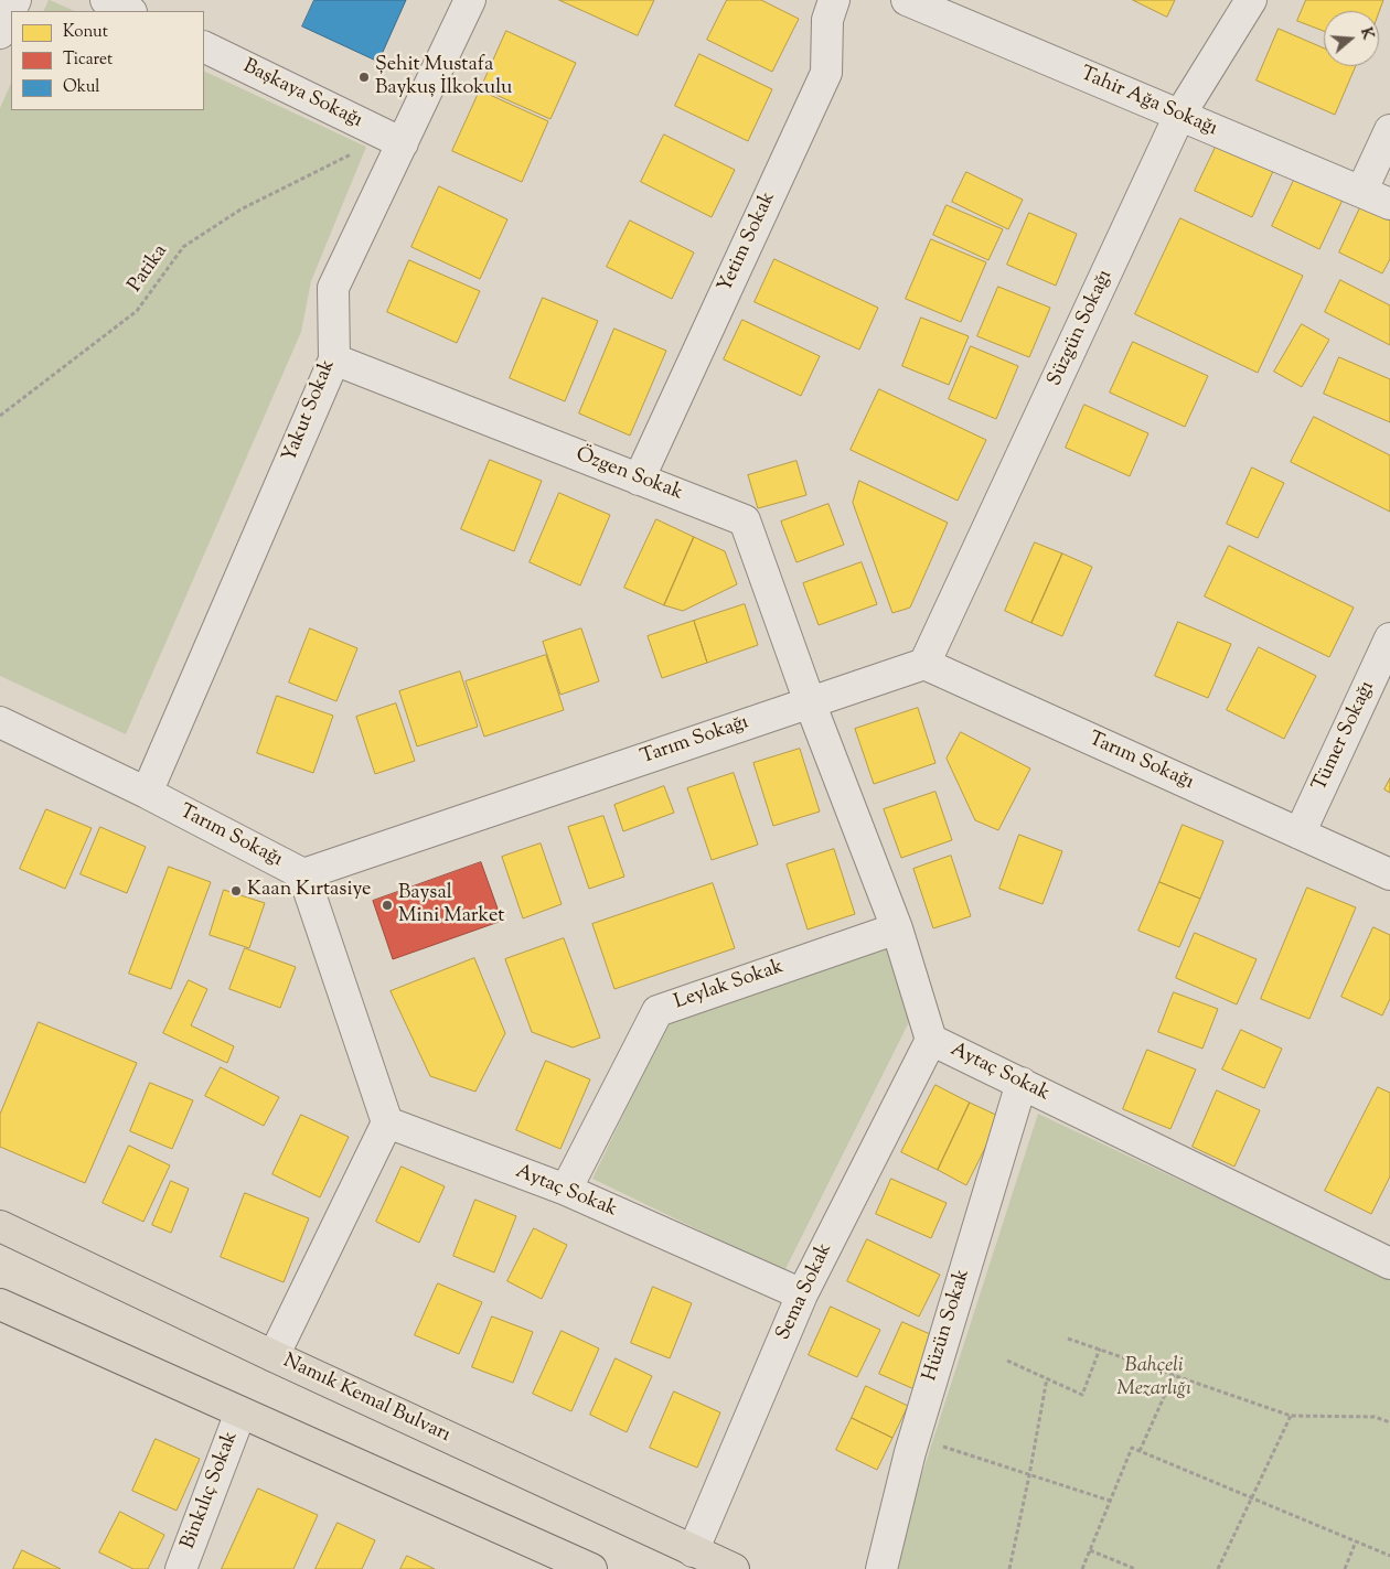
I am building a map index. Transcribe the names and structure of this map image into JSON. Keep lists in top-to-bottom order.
{
  "streets": {
    "main road": ["Namık Kemal Bulvarı"],
    "street": [
      "Başkaya Sokağı",
      "Tahir Ağa Sokağı",
      "Yetim Sokak",
      "Süzgün Sokağı",
      "Yakut Sokak",
      "Özgen Sokak",
      "Tümer Sokağı",
      "Tarım Sokağı",
      "Leylak Sokak",
      "Aytaç Sokak",
      "Sema Sokak",
      "Hüzün Sokak",
      "Binkılıç Sokak"
    ],
    "path": ["Patika"]
  },
  "crossings": [
    ["Başkaya Sokağı", "Yakut Sokak"],
    ["Tahir Ağa Sokağı", "Süzgün Sokağı"],
    ["Yetim Sokak", "Özgen Sokak"],
    ["Süzgün Sokağı", "Tarım Sokağı"],
    ["Yakut Sokak", "Özgen Sokak"],
    ["Yakut Sokak", "Tarım Sokağı"],
    ["Özgen Sokak", "Tarım Sokağı"],
    ["Özgen Sokak", "Aytaç Sokak"],
    ["Tümer Sokağı", "Tarım Sokağı"],
    ["Tarım Sokağı", "Aytaç Sokak"],
    ["Leylak Sokak", "Aytaç Sokak"],
    ["Aytaç Sokak", "Sema Sokak"],
    ["Aytaç Sokak", "Hüzün Sokak"],
    ["Sema Sokak", "Namık Kemal Bulvarı"]
  ],
  "parks": ["Bahçeli Mezarlığı"],
  "places": ["Şehit Mustafa Baykuş İlkokulu", "Kaan Kırtasiye", "Baysal Mini Market"],
  "legend": ["Konut", "Ticaret", "Okul"],
  "north": "right"
}
